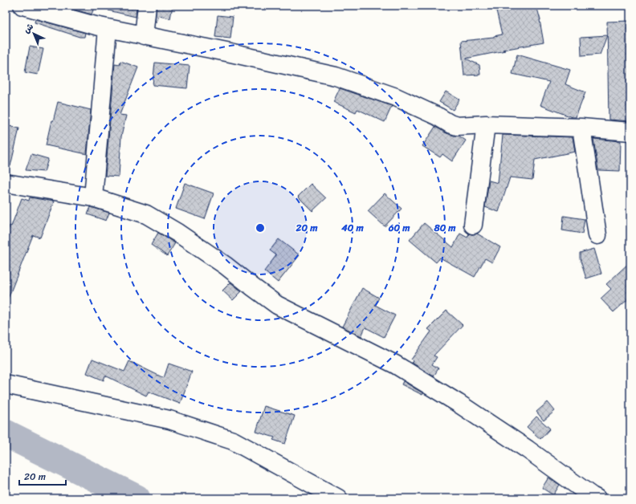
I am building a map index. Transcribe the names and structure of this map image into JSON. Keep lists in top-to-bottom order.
{
  "scale_bar": "20 m",
  "north": "top left",
  "rings": [
    "20 m",
    "40 m",
    "60 m",
    "80 m"
  ]
}
